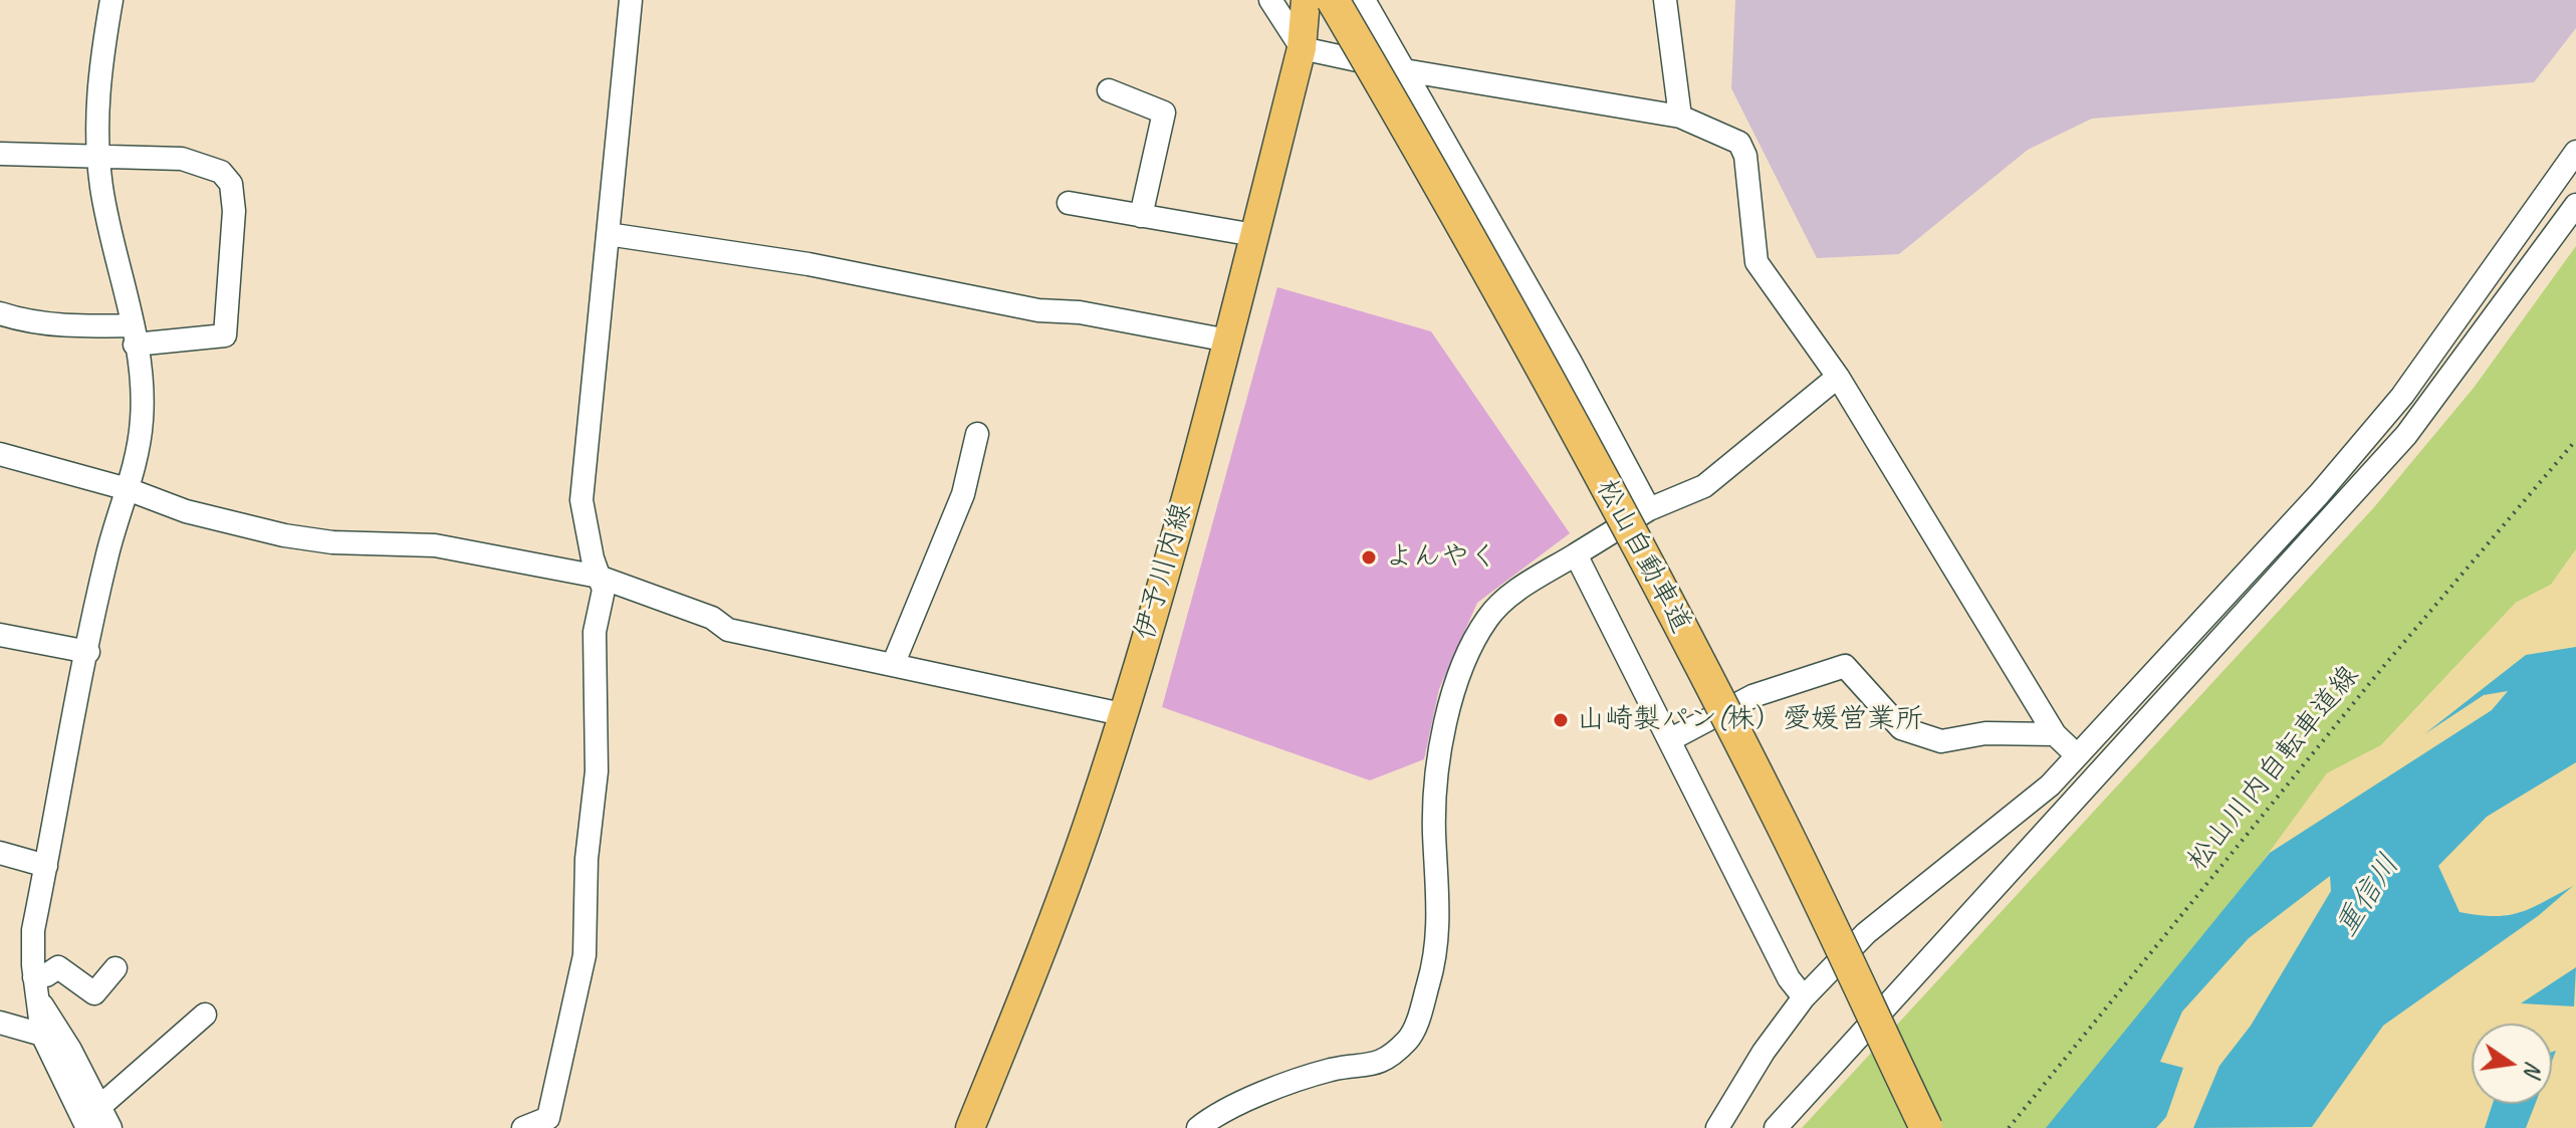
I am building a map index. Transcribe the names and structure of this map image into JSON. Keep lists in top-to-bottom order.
{
  "streets": {
    "highway": ["松山自動車道"],
    "main road": ["伊予川内線"],
    "path": ["松山川内自転車道線"]
  },
  "water": ["重信川"],
  "places": ["よんやく", "山崎製パン(株）愛媛営業所"],
  "north": "right"
}
